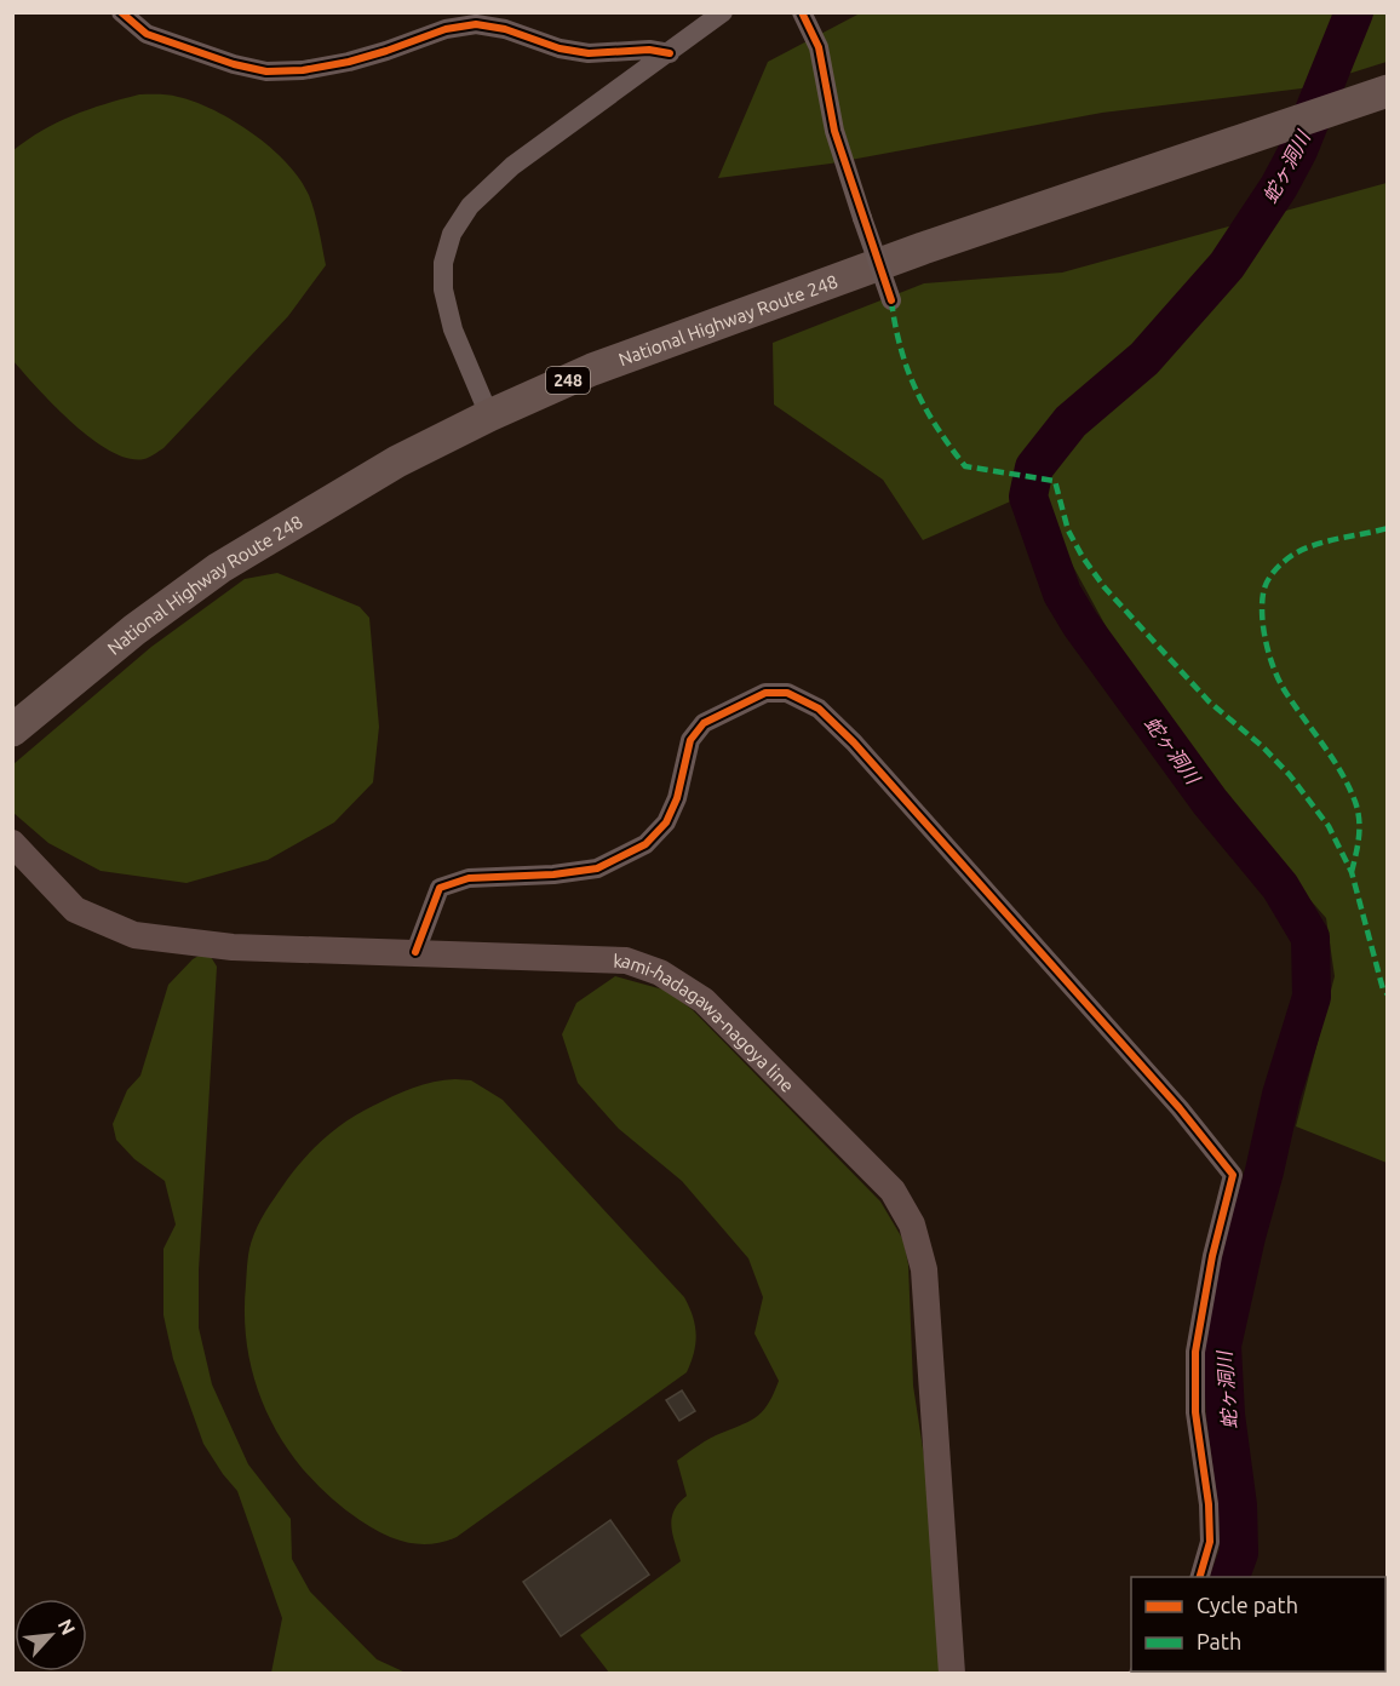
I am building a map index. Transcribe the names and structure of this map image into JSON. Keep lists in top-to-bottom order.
{
  "streets": {
    "highway": ["National Highway Route 248", "248"],
    "main road": ["kami-hadagawa-nagoya line"]
  },
  "water": ["蛇ヶ洞川"],
  "legend": ["Cycle path", "Path"],
  "north": "top right"
}
